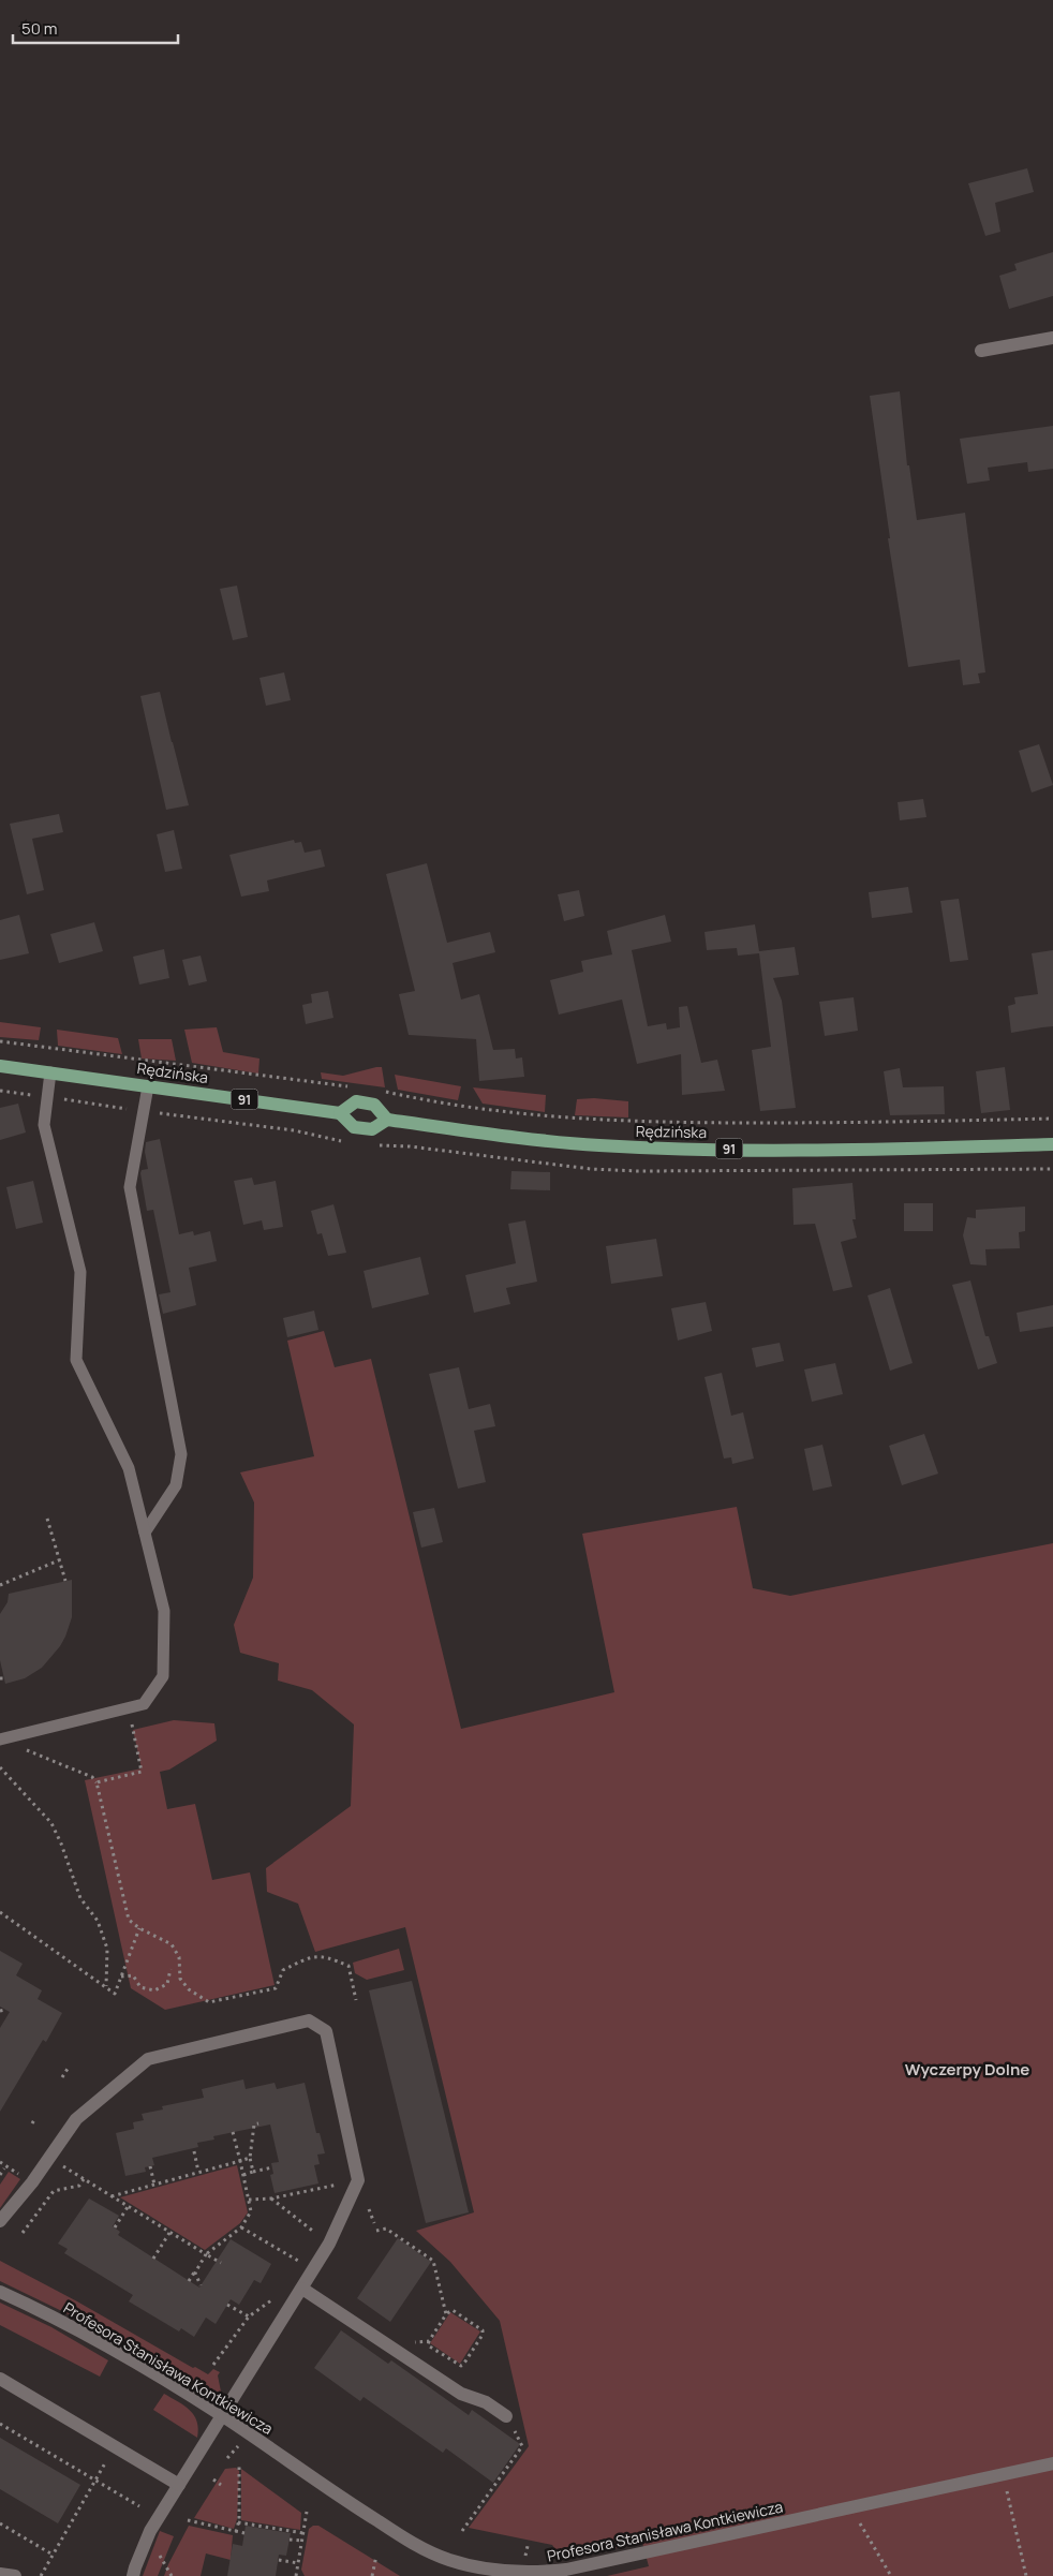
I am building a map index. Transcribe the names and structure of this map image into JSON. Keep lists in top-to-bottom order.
{
  "streets": {
    "main road": ["Rędzińska", "91"],
    "street": ["Profesora Stanisława Kontkiewicza"]
  },
  "crossings": [
    ["Rędzińska", "91"]
  ],
  "districts": ["Wyczerpy Dolne"],
  "scale_bar": "50 m"
}
